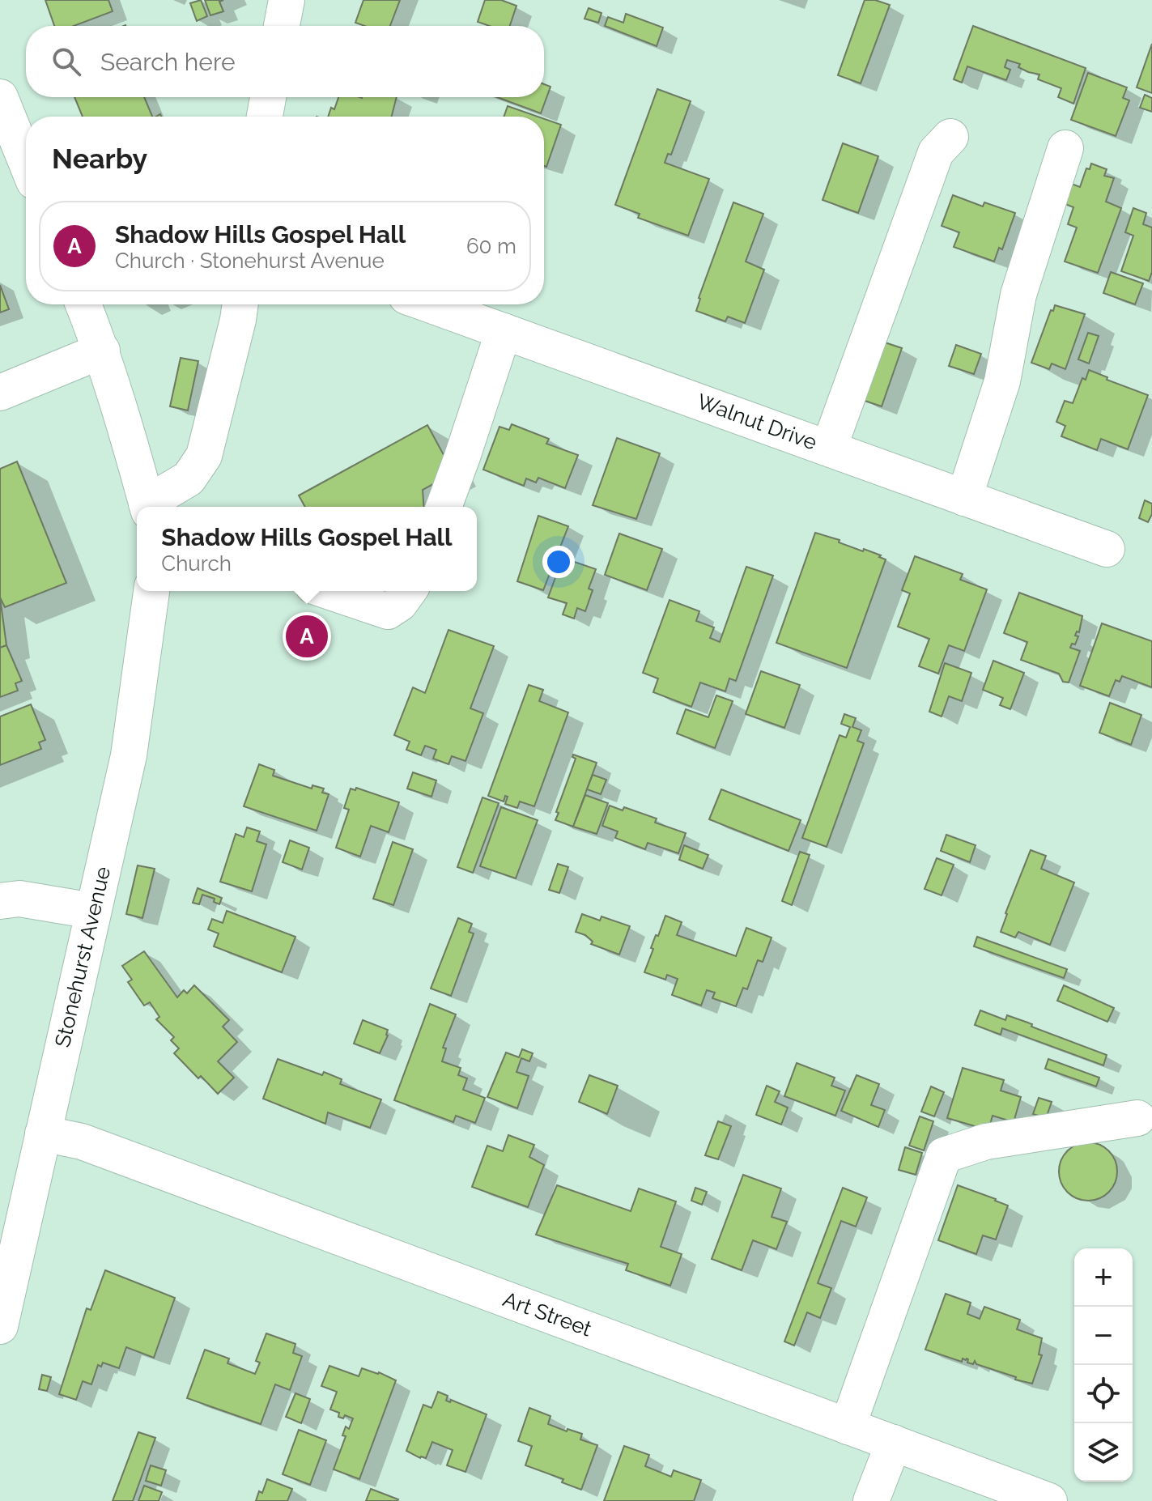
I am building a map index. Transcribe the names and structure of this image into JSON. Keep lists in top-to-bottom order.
{
  "streets": {
    "street": ["Walnut Drive", "Stonehurst Avenue", "Art Street"]
  },
  "crossings": [
    ["Stonehurst Avenue", "Art Street"]
  ],
  "page": {
    "search": "Search here",
    "heading": "Nearby",
    "list": [
      {
        "mark": "A",
        "name": "Shadow Hills Gospel Hall",
        "note": "Church · Stonehurst Avenue",
        "value": "60 m"
      }
    ],
    "popup": ["Shadow Hills Gospel Hall", "Church"],
    "pins": "A",
    "map_buttons": ["+", "−"]
  }
}
